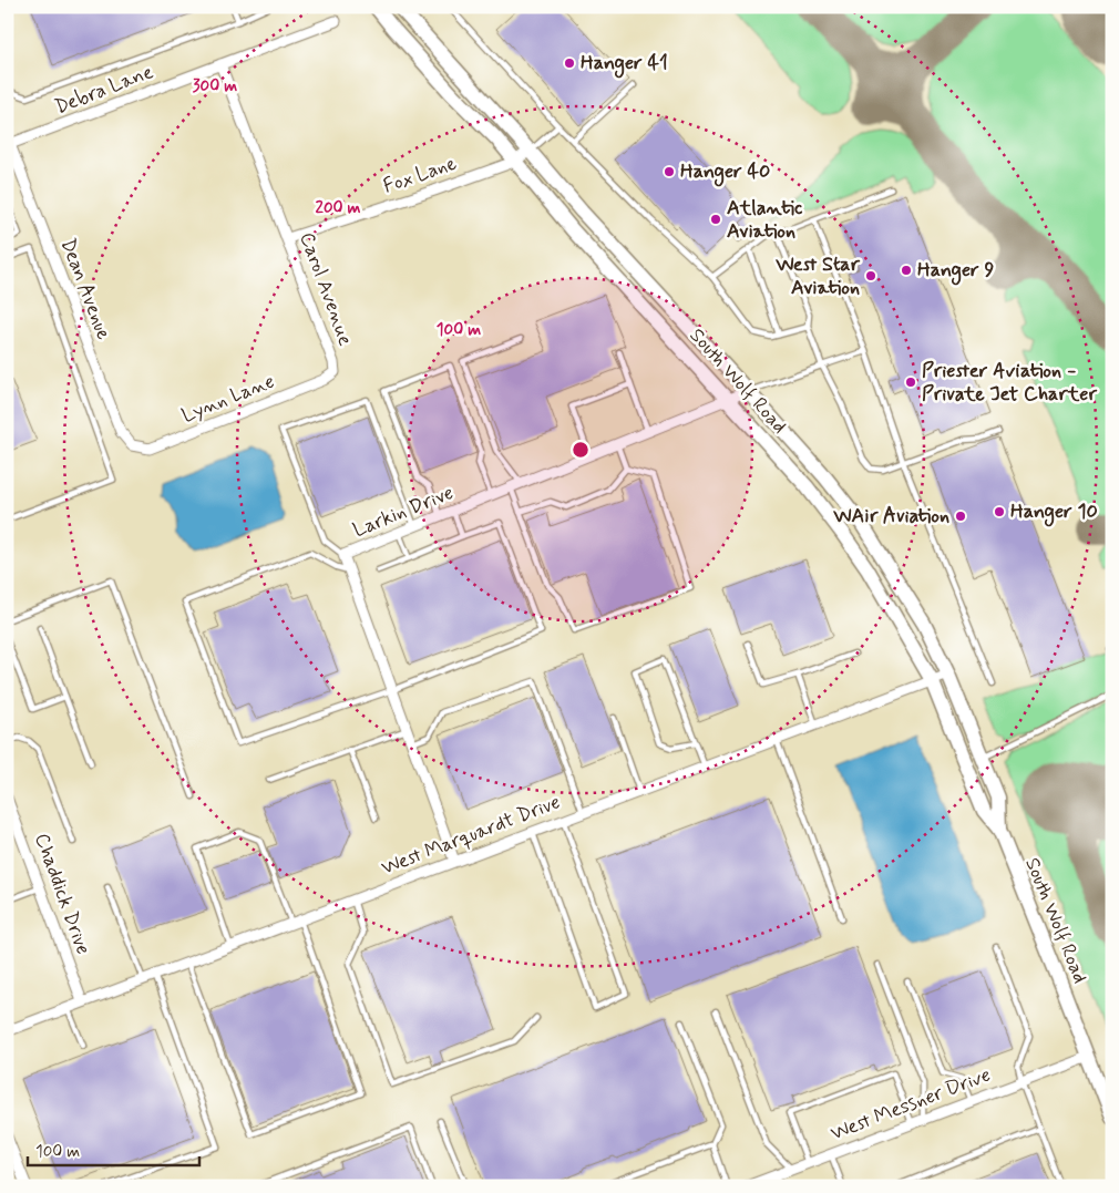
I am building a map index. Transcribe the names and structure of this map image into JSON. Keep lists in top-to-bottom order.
{
  "streets": {
    "main road": ["South Wolf Road"],
    "street": [
      "Debra Lane",
      "Fox Lane",
      "Dean Avenue",
      "Carol Avenue",
      "Lynn Lane",
      "Larkin Drive",
      "West Marquardt Drive",
      "Chaddick Drive",
      "West Messner Drive"
    ]
  },
  "crossings": [
    ["Debra Lane", "Dean Avenue"],
    ["Debra Lane", "Carol Avenue"],
    ["Fox Lane", "Carol Avenue"],
    ["Fox Lane", "South Wolf Road"],
    ["Dean Avenue", "Lynn Lane"],
    ["Carol Avenue", "Lynn Lane"],
    ["South Wolf Road", "Larkin Drive"],
    ["South Wolf Road", "West Marquardt Drive"],
    ["South Wolf Road", "West Messner Drive"],
    ["Larkin Drive", "West Marquardt Drive"],
    ["West Marquardt Drive", "Chaddick Drive"]
  ],
  "places": [
    "Hanger 41",
    "Hanger 40",
    "Atlantic Aviation",
    "Hanger 9",
    "West Star Aviation",
    "Priester Aviation - Private Jet Charter",
    "Hanger 10",
    "WAir Aviation"
  ],
  "scale_bar": "100 m",
  "rings": ["300 m", "200 m", "100 m"]
}
